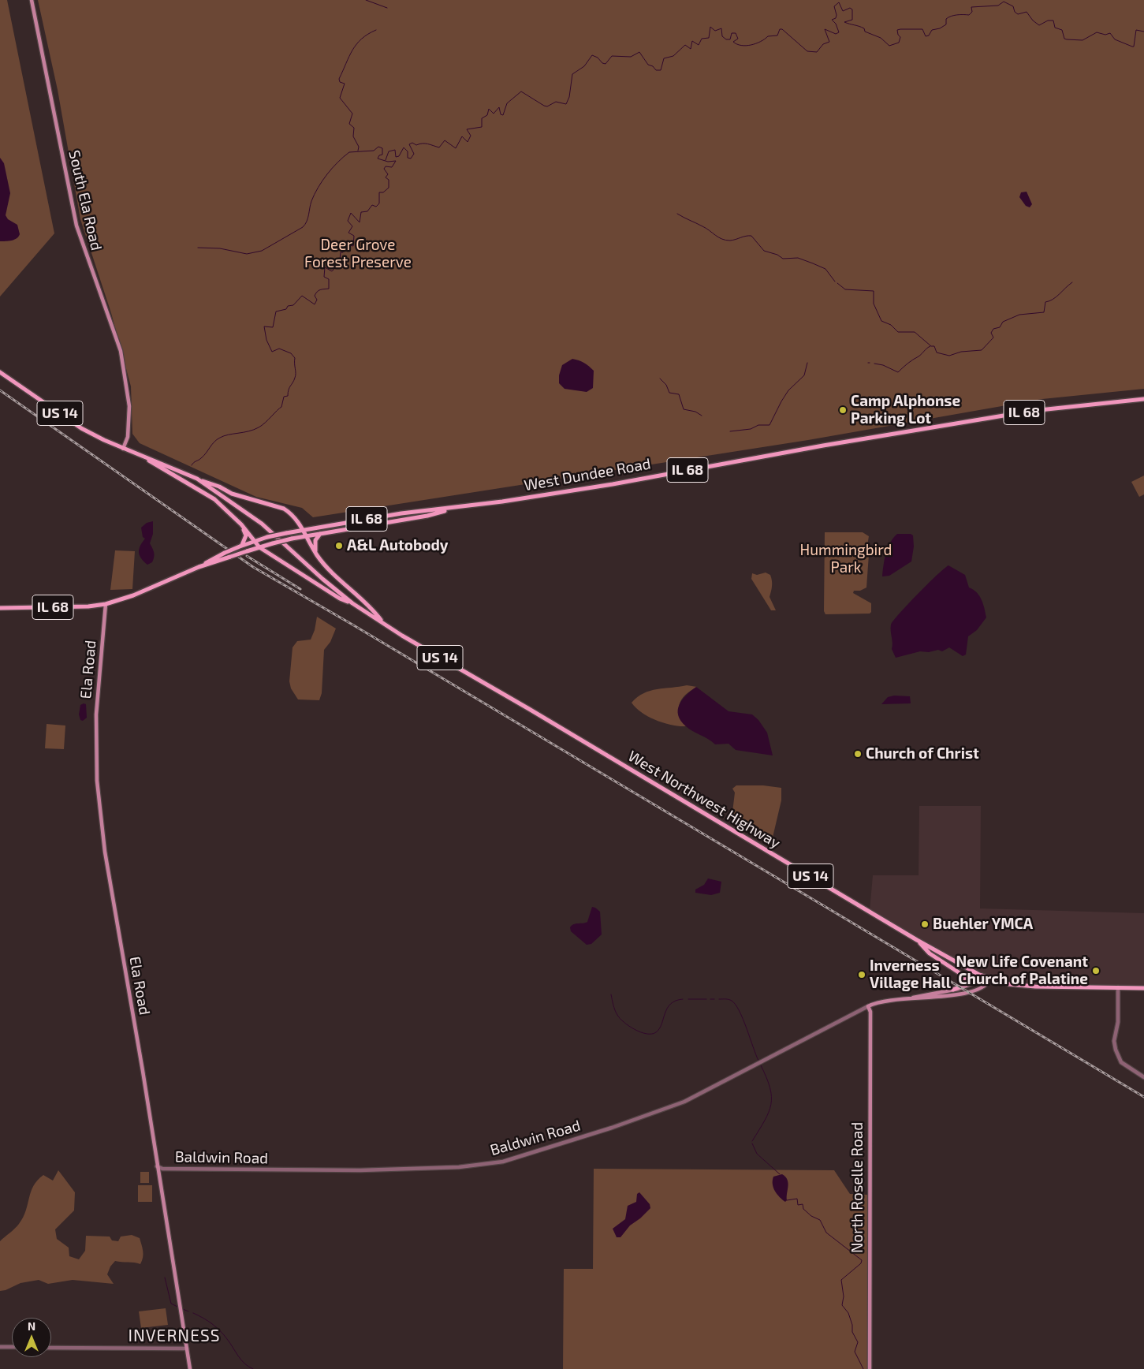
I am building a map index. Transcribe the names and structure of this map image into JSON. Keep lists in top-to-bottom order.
{
  "streets": {
    "main road": [
      "South Ela Road",
      "IL 68",
      "US 14",
      "West Dundee Road",
      "Ela Road",
      "West Northwest Highway",
      "North Roselle Road"
    ],
    "street": ["Baldwin Road"]
  },
  "crossings": [
    ["South Ela Road", "US 14"],
    ["IL 68", "West Dundee Road"],
    ["IL 68", "Ela Road"],
    ["US 14", "West Northwest Highway"],
    ["Ela Road", "Baldwin Road"],
    ["Baldwin Road", "North Roselle Road"]
  ],
  "districts": ["INVERNESS"],
  "parks": ["Deer Grove Forest Preserve", "Hummingbird Park"],
  "places": [
    "Camp Alphonse Parking Lot",
    "A&L Autobody",
    "Church of Christ",
    "Buehler YMCA",
    "New Life Covenant Church of Palatine",
    "Inverness Village Hall"
  ],
  "north": "top"
}
